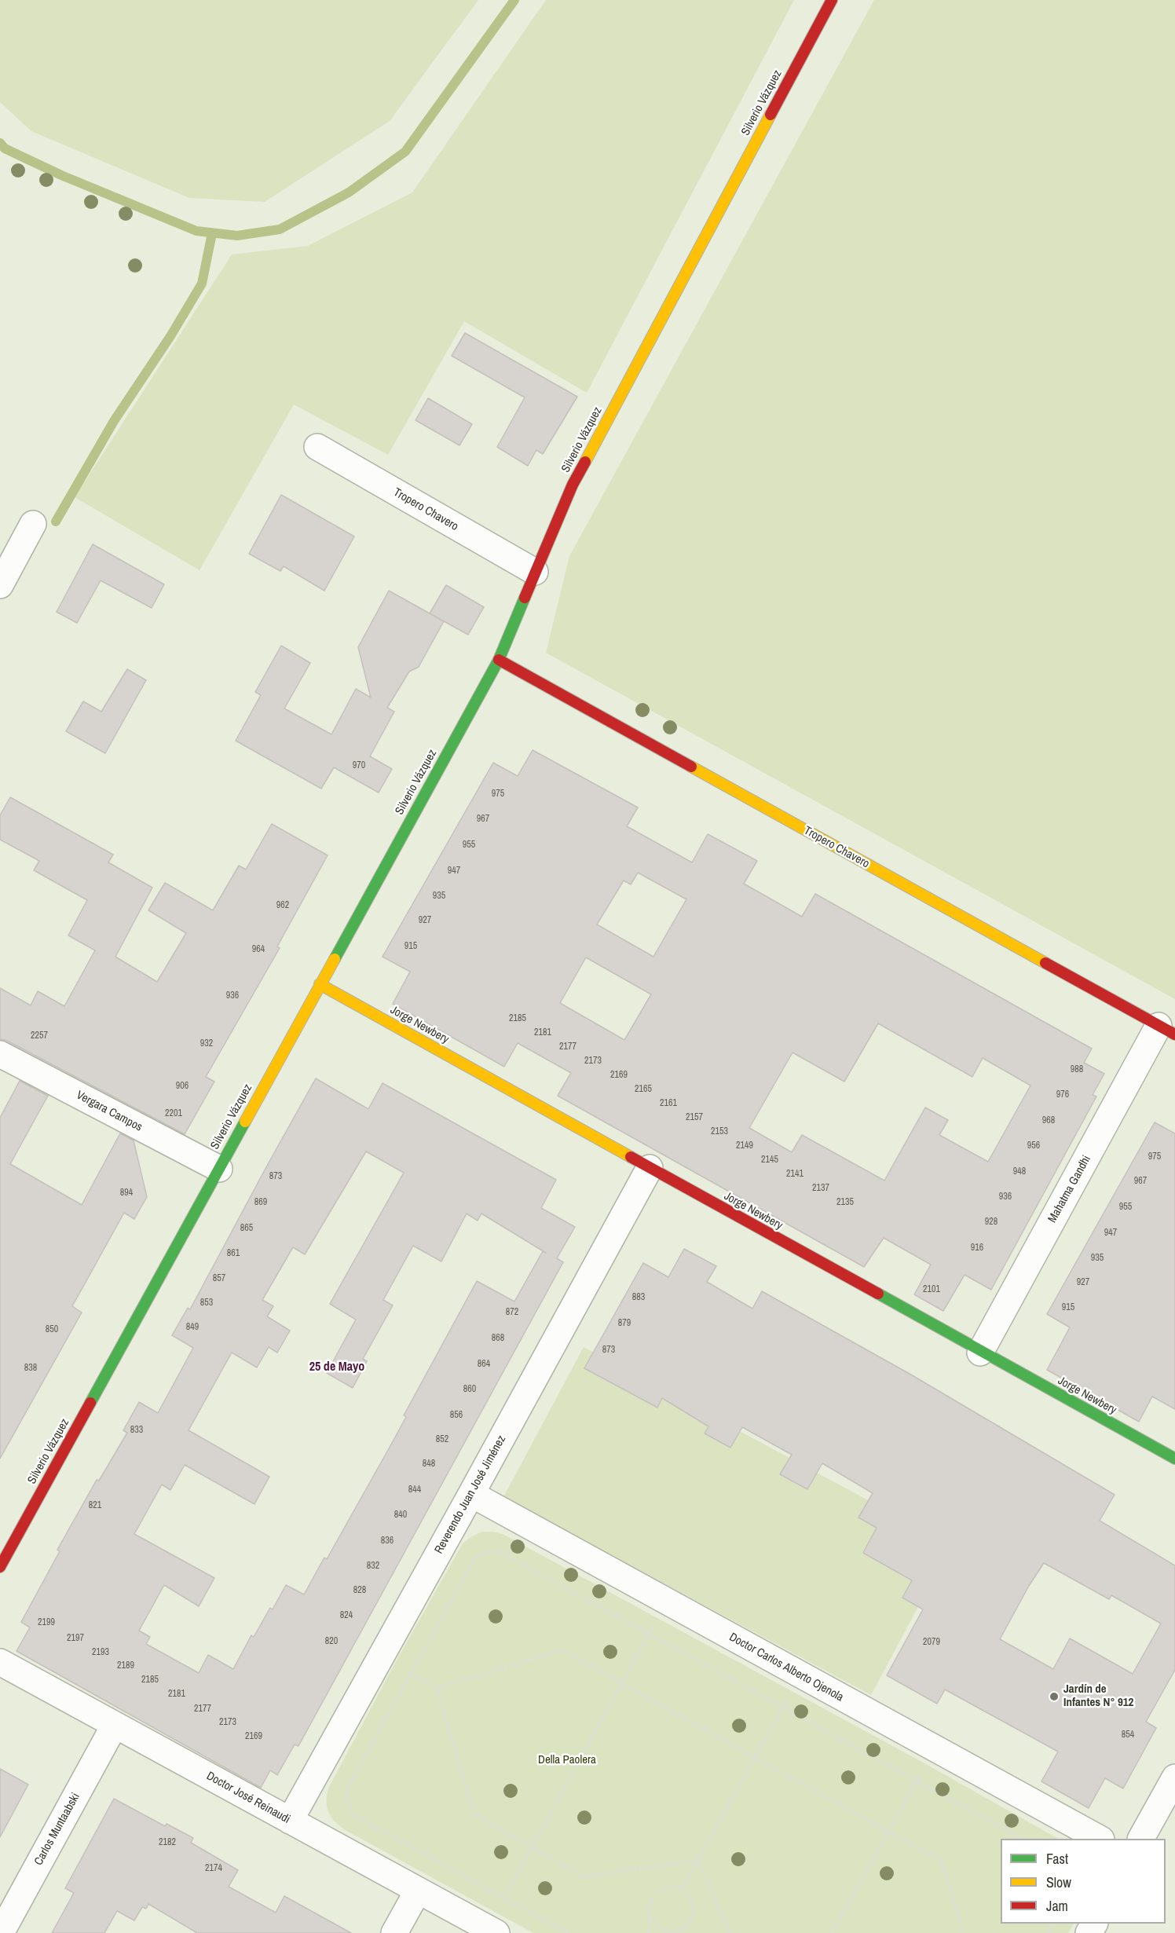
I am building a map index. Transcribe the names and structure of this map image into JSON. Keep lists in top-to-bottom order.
{
  "streets": {
    "street": [
      "Silverio Vázquez",
      "Tropero Chavero",
      "Jorge Newbery",
      "Vergara Campos",
      "Mahatma Gandhi",
      "Reverendo Juan José Jiménez",
      "Doctor Carlos Alberto Ojenola",
      "Doctor José Reinaudi",
      "Carlos Muntaabski"
    ]
  },
  "crossings": [
    ["Silverio Vázquez", "Tropero Chavero"],
    ["Silverio Vázquez", "Jorge Newbery"],
    ["Silverio Vázquez", "Vergara Campos"],
    ["Tropero Chavero", "Mahatma Gandhi"],
    ["Jorge Newbery", "Mahatma Gandhi"],
    ["Jorge Newbery", "Reverendo Juan José Jiménez"],
    ["Reverendo Juan José Jiménez", "Doctor Carlos Alberto Ojenola"],
    ["Reverendo Juan José Jiménez", "Doctor José Reinaudi"],
    ["Doctor José Reinaudi", "Carlos Muntaabski"]
  ],
  "districts": ["25 de Mayo"],
  "parks": ["Della Paolera"],
  "places": ["Jardín de Infantes N° 912"],
  "house_numbers": [
    "970",
    "975",
    "967",
    "955",
    "947",
    "935",
    "962",
    "927",
    "915",
    "964",
    "936",
    "2185",
    "2181",
    "2257",
    "932",
    "2177",
    "2173",
    "988",
    "2169",
    "906",
    "2165",
    "976",
    "2161",
    "2201",
    "2157",
    "968",
    "2153",
    "2149",
    "956",
    "975",
    "2145",
    "948",
    "2141",
    "873",
    "967",
    "2137",
    "894",
    "936",
    "869",
    "2135",
    "955",
    "928",
    "865",
    "947",
    "916",
    "861",
    "935",
    "857",
    "927",
    "2101",
    "883",
    "853",
    "915",
    "872",
    "879",
    "849",
    "850",
    "868",
    "873",
    "864",
    "838",
    "860",
    "856",
    "833",
    "852",
    "848",
    "844",
    "821",
    "840",
    "836",
    "832",
    "828",
    "824",
    "2199",
    "2197",
    "820",
    "2079",
    "2193",
    "2189",
    "2185",
    "2181",
    "2177",
    "2173",
    "854",
    "2169",
    "2182",
    "2174"
  ],
  "legend": ["Fast", "Slow", "Jam"]
}
